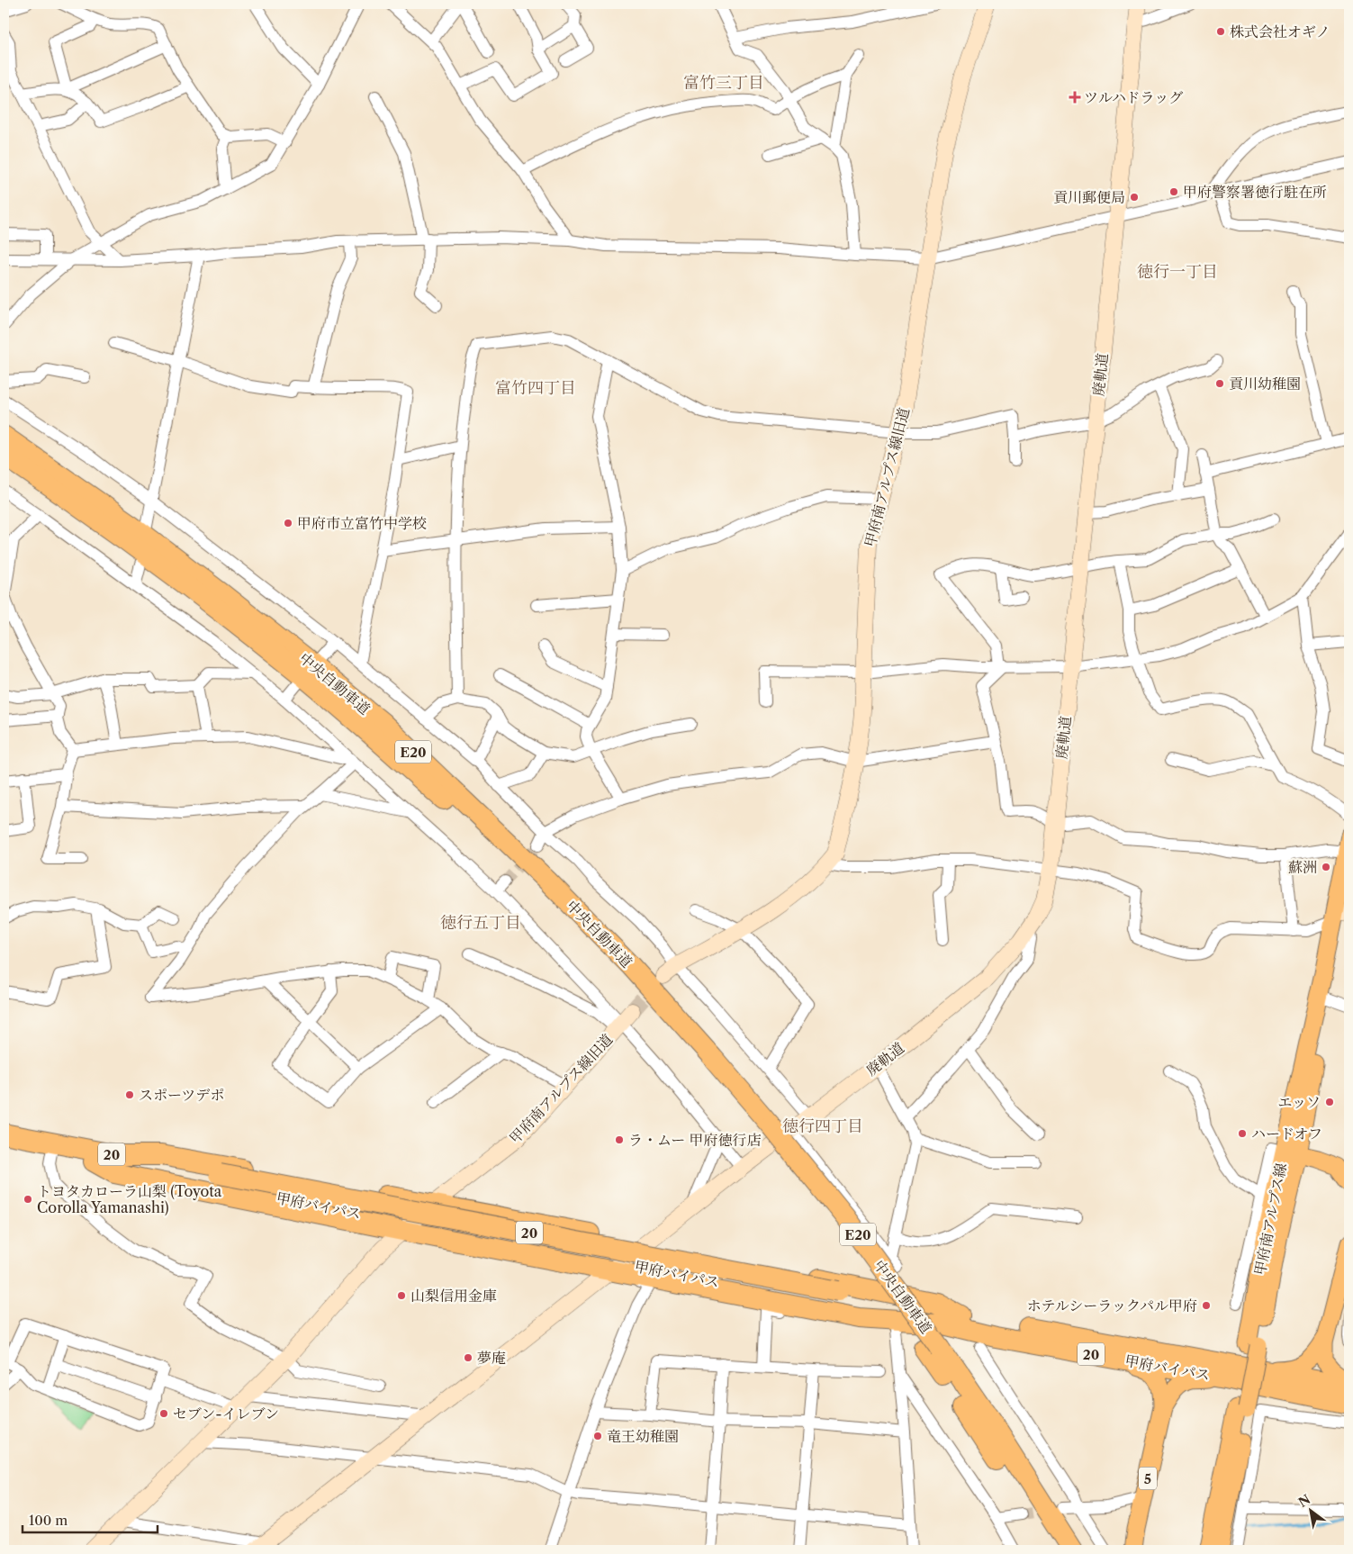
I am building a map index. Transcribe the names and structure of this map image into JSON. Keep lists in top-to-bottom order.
{
  "streets": {
    "highway": [
      "中央自動車道",
      "E20",
      "20",
      "甲府バイパス"
    ],
    "main road": ["甲府南アルプス線", "5"],
    "street": ["廃軌道", "甲府南アルプス線旧道"]
  },
  "crossings": [
    ["甲府バイパス", "5"]
  ],
  "districts": [
    "富竹三丁目",
    "徳行一丁目",
    "富竹四丁目",
    "徳行五丁目",
    "徳行四丁目"
  ],
  "places": {
    "other": [
      "株式会社オギノ",
      "甲府警察署徳行駐在所",
      "貢川郵便局",
      "貢川幼稚園",
      "甲府市立富竹中学校",
      "蘇洲",
      "スポーツデポ",
      "エッソ",
      "ハードオフ",
      "ラ・ムー 甲府徳行店",
      "トヨタカローラ山梨 (Toyota Corolla Yamanashi)",
      "山梨信用金庫",
      "ホテルシーラックパル甲府",
      "夢庵",
      "セブン-イレブン",
      "竜王幼稚園"
    ],
    "health": ["ツルハドラッグ"]
  },
  "scale_bar": "100 m",
  "north": "top left"
}
